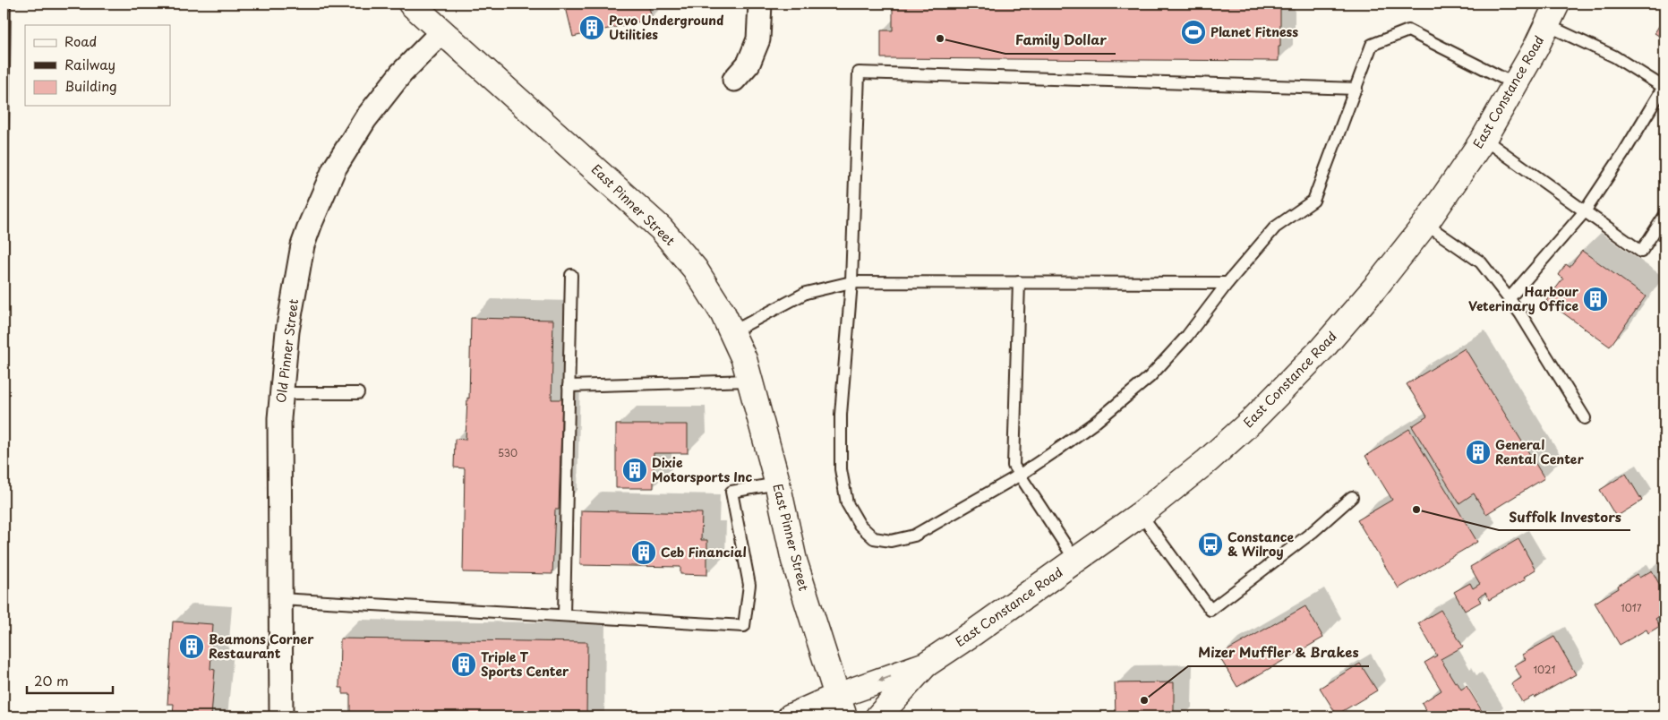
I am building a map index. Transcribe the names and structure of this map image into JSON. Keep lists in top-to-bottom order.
{
  "streets": {
    "main road": ["East Constance Road", "East Pinner Street"],
    "street": ["Old Pinner Street"]
  },
  "crossings": [
    ["East Constance Road", "East Pinner Street"],
    ["East Pinner Street", "Old Pinner Street"]
  ],
  "places": {
    "building": [
      "Pcvo Underground Utilities",
      "Harbour Veterinary Office",
      "General Rental Center",
      "Dixie Motorsports Inc",
      "Ceb Financial",
      "Beamons Corner Restaurant",
      "Triple T Sports Center"
    ],
    "sports": ["Planet Fitness"],
    "other": ["Family Dollar", "Suffolk Investors", "Mizer Muffler & Brakes"],
    "bus stop": ["Constance & Wilroy"]
  },
  "house_numbers": ["530", "1017", "1021"],
  "legend": ["Road", "Railway", "Building"],
  "scale_bar": "20 m"
}
